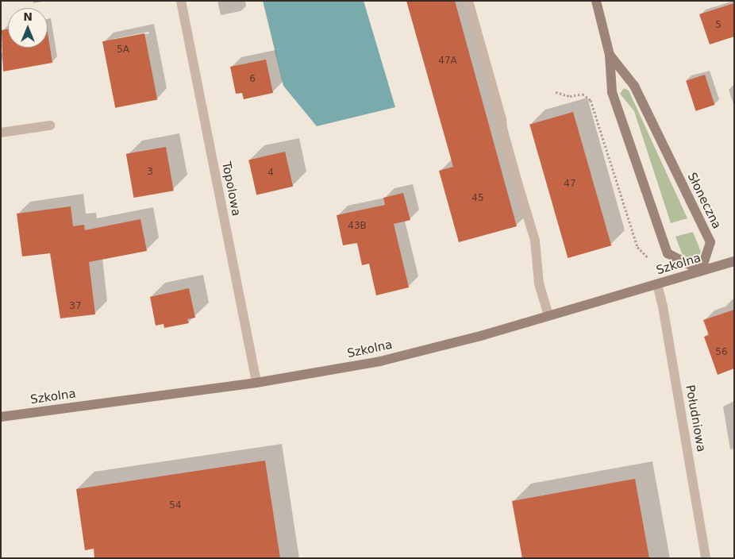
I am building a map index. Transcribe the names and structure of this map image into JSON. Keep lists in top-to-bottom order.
{
  "streets": {
    "street": [
      "Topolowa",
      "Słoneczna",
      "Szkolna",
      "Południowa"
    ]
  },
  "crossings": [
    ["Topolowa", "Szkolna"],
    ["Słoneczna", "Szkolna"],
    ["Szkolna", "Południowa"]
  ],
  "house_numbers": [
    "5",
    "5A",
    "47A",
    "6",
    "3",
    "4",
    "47",
    "45",
    "43B",
    "37",
    "56",
    "54"
  ],
  "north": "top"
}
